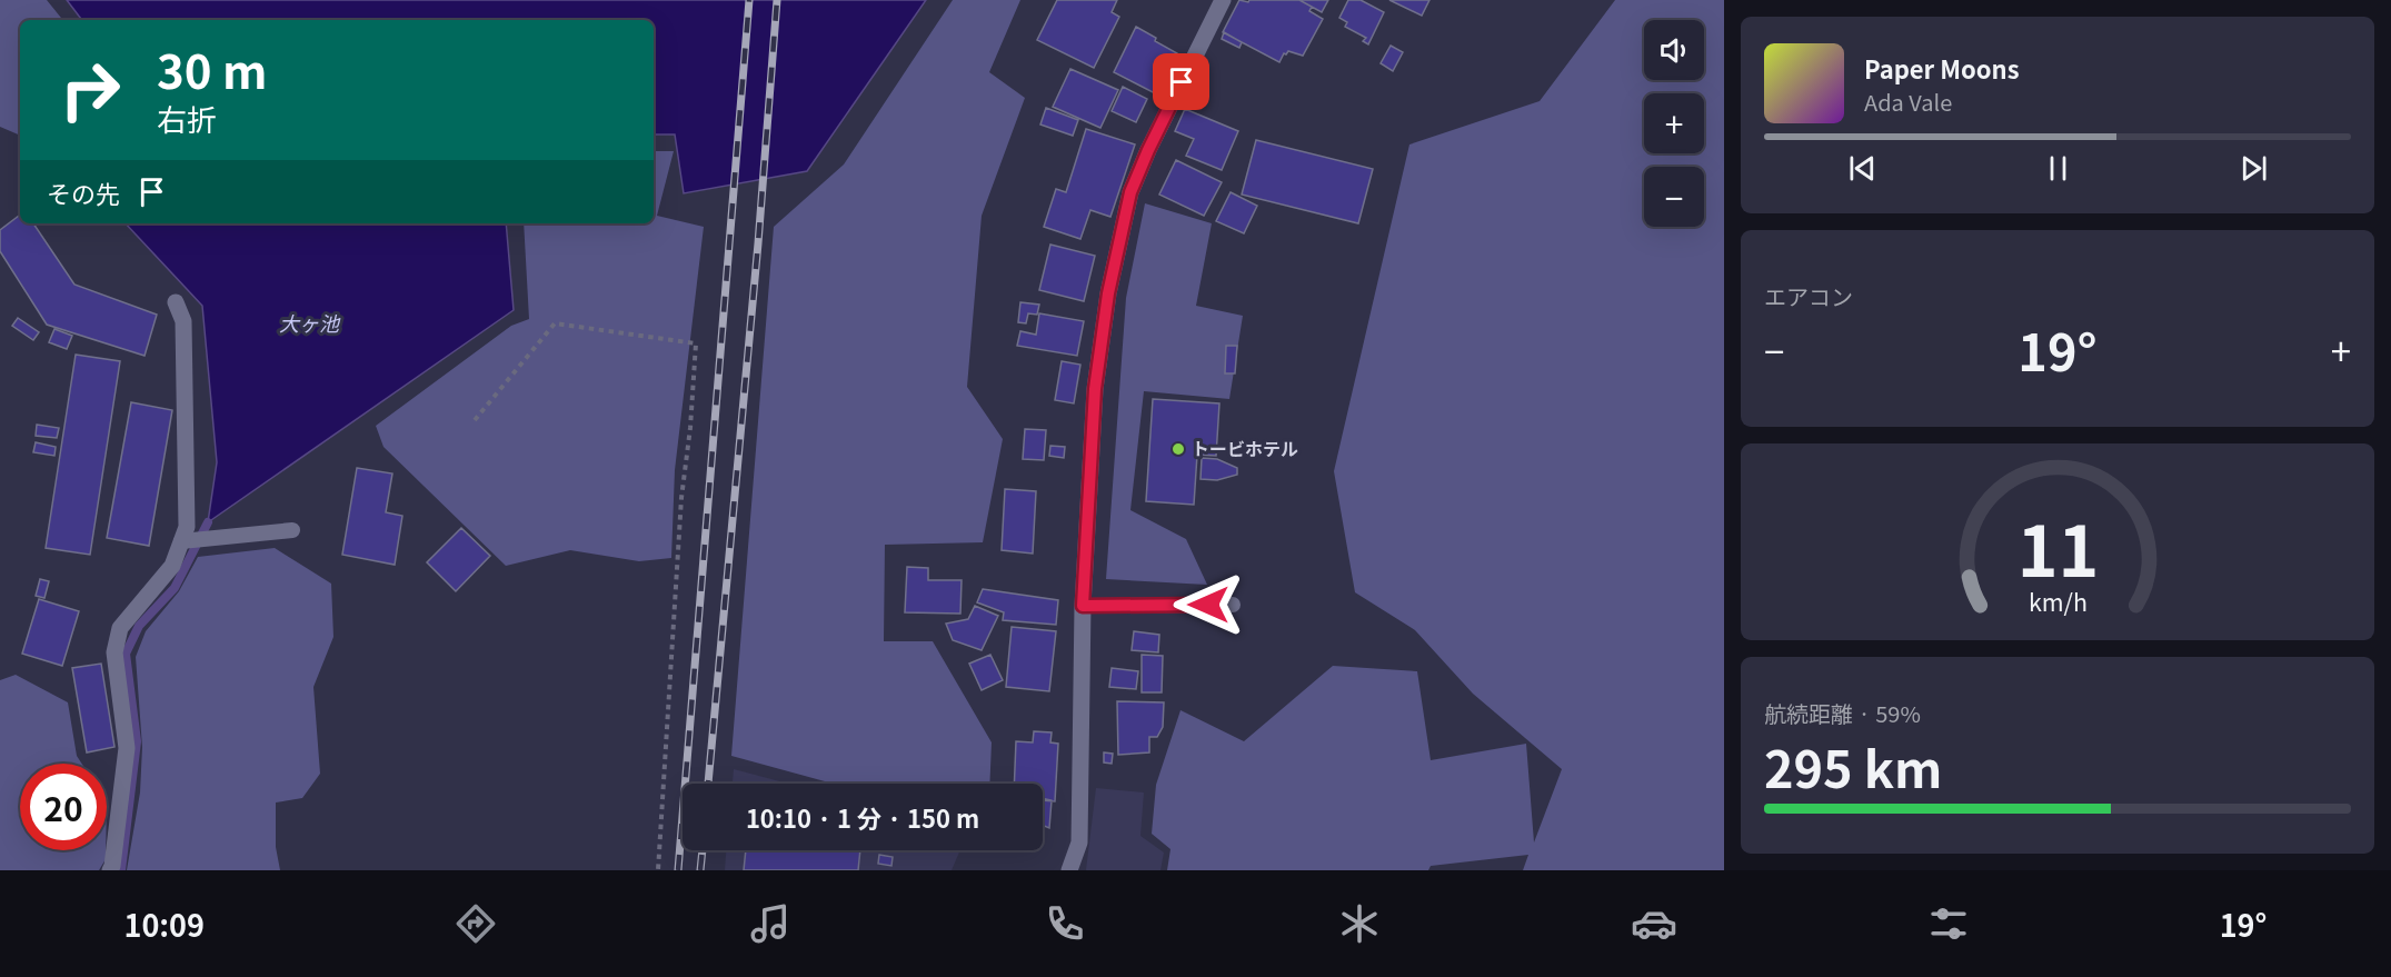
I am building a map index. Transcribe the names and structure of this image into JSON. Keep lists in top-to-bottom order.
{
  "water": ["大ヶ池"],
  "places": ["トービホテル"],
  "page": {
    "map_buttons": ["+", "−"],
    "turn": ["30 m", "右折"],
    "song": ["Paper Moons", "Ada Vale"],
    "then": "その先",
    "tile": [
      "エアコン",
      ["航続距離 · 59%", "295 km"]
    ],
    "heat": ["−", "19°", "+"],
    "limit": "20",
    "trip": "10:10 · 1 分 · 150 m",
    "tabs": ["10:09", "19°"],
    "gauge": ["11", "km/h"]
  }
}
